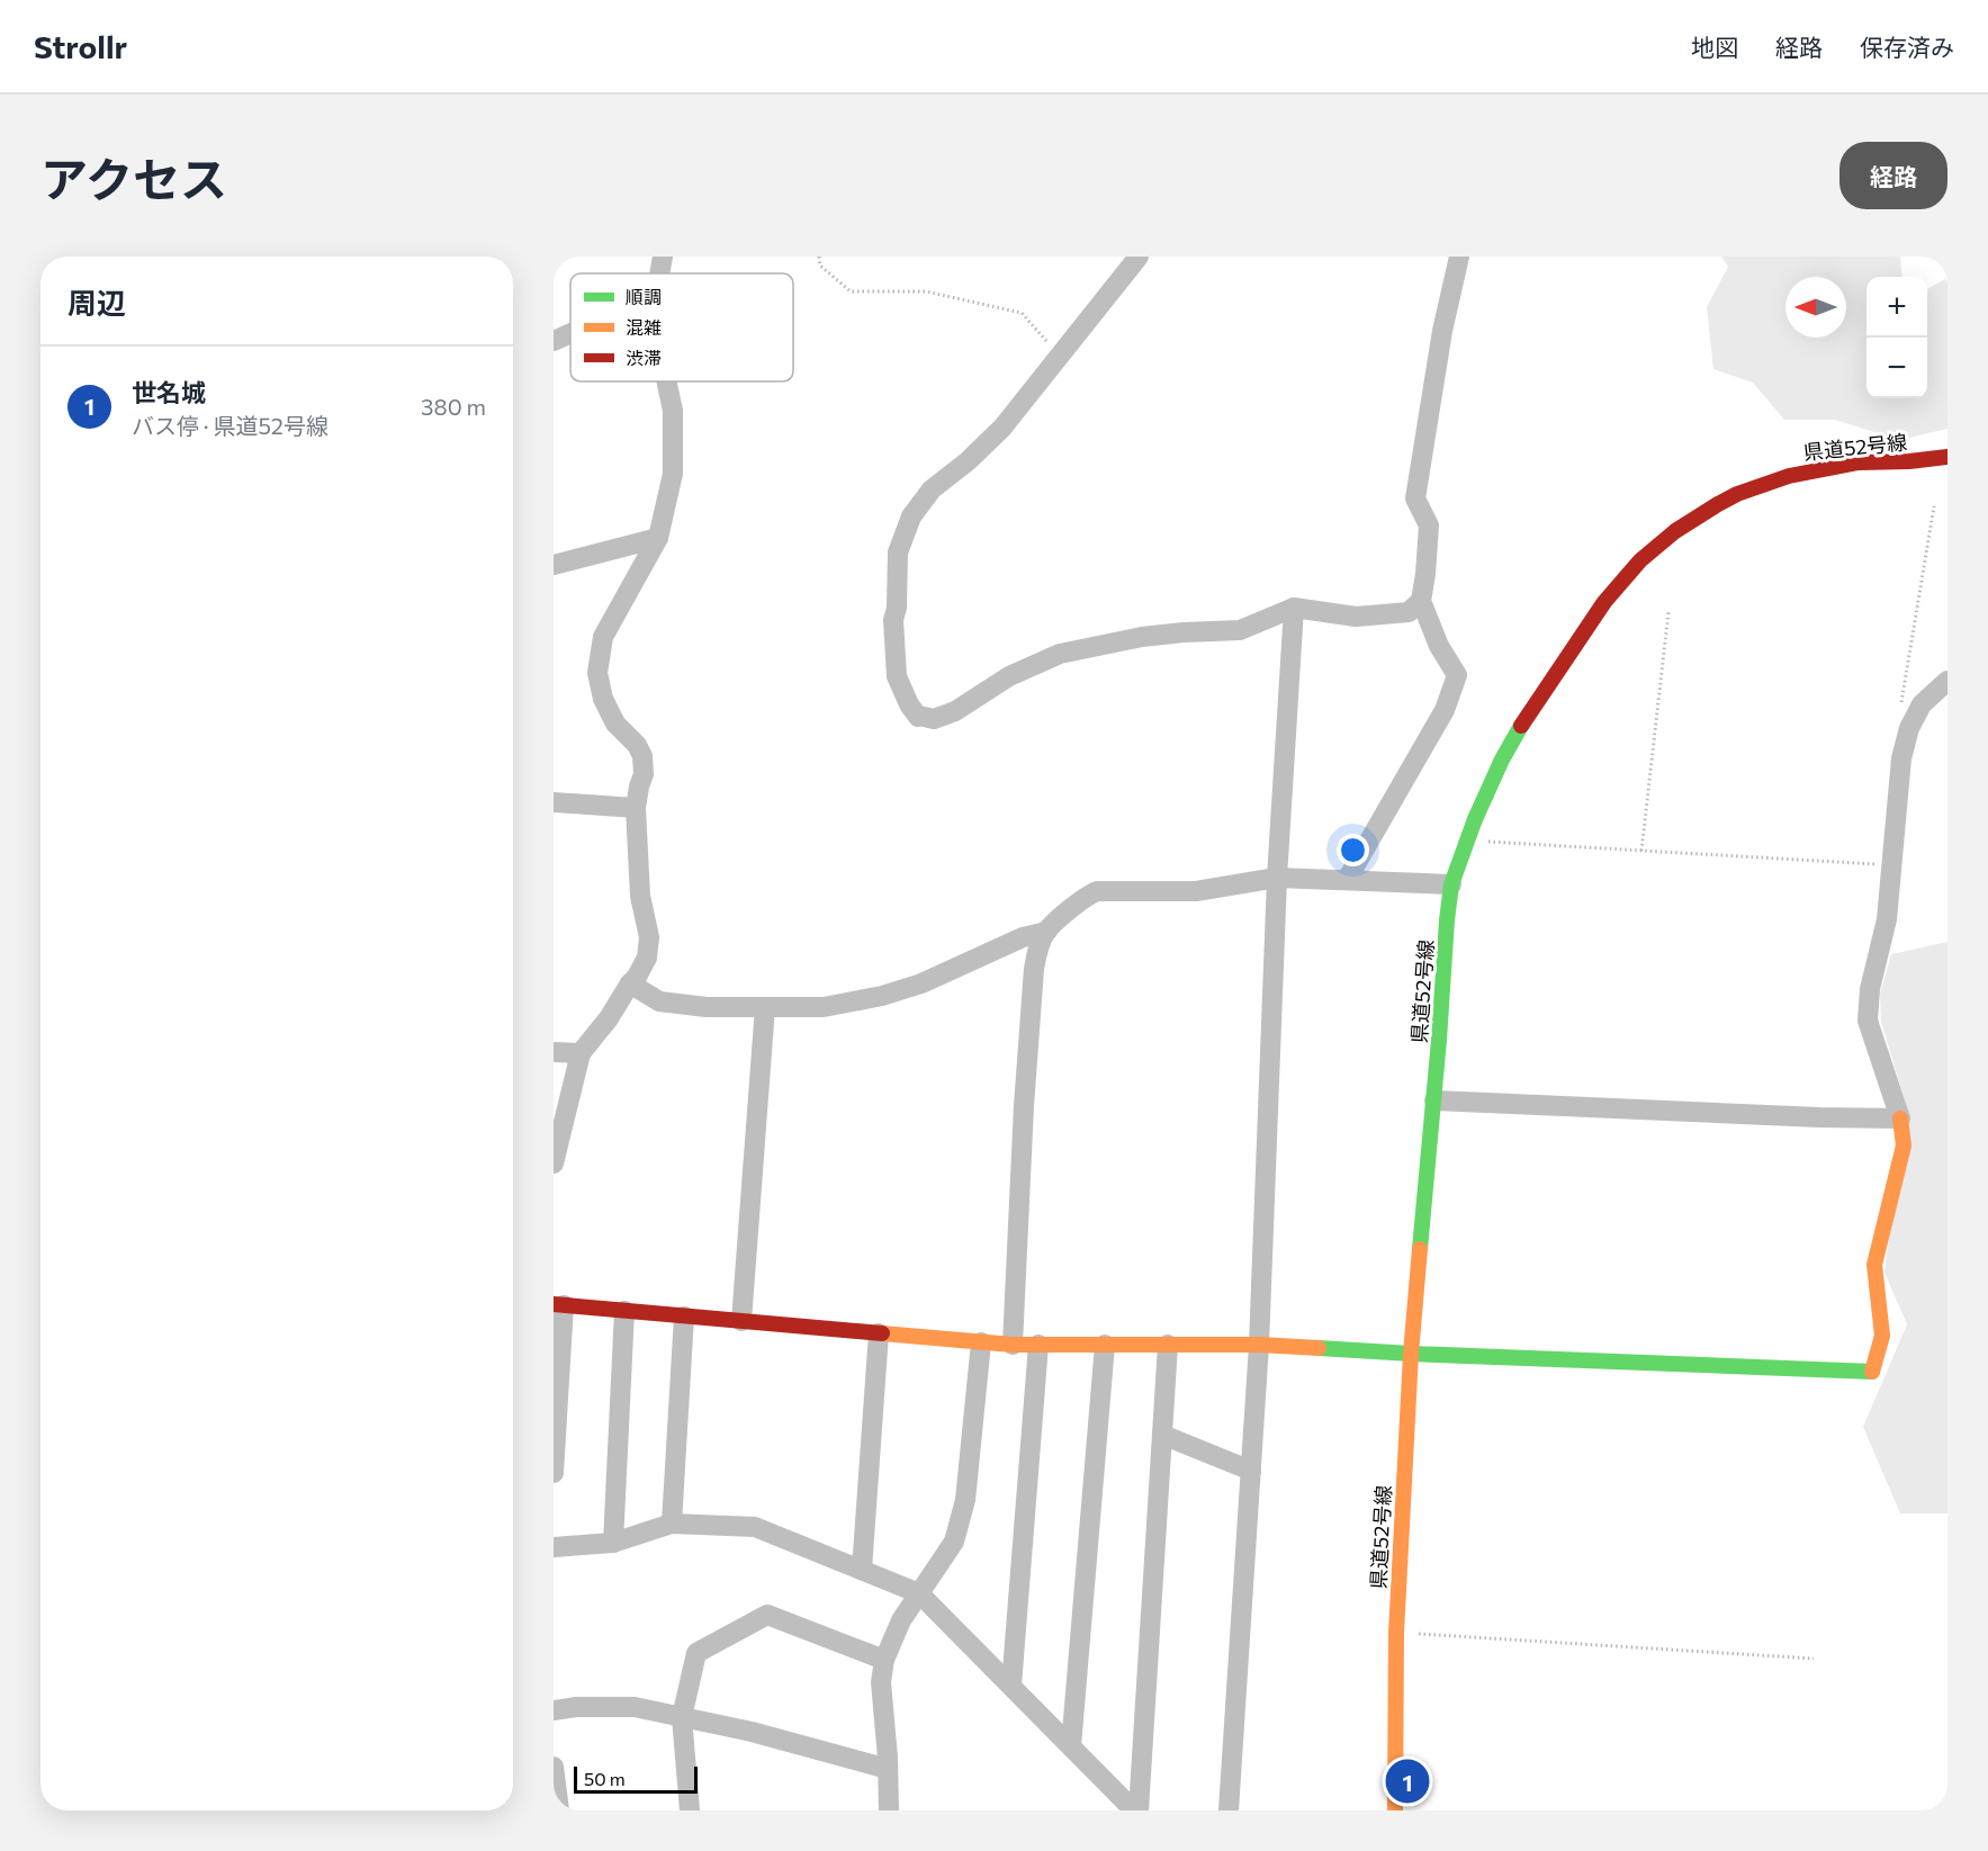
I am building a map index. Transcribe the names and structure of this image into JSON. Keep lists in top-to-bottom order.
{
  "streets": {
    "main road": ["県道52号線"]
  },
  "legend": ["順調", "混雑", "渋滞"],
  "scale_bar": "50 m",
  "north": "left",
  "page": {
    "header": "Strollr",
    "nav": ["地図", "経路", "保存済み"],
    "title": "アクセス",
    "buttons": "経路",
    "heading": "周辺",
    "map_buttons": ["+", "−"],
    "list": [
      {
        "mark": "1",
        "name": "世名城",
        "note": "バス停 · 県道52号線",
        "value": "380 m"
      }
    ],
    "pins": "1",
    "scale": "50 m"
  }
}
